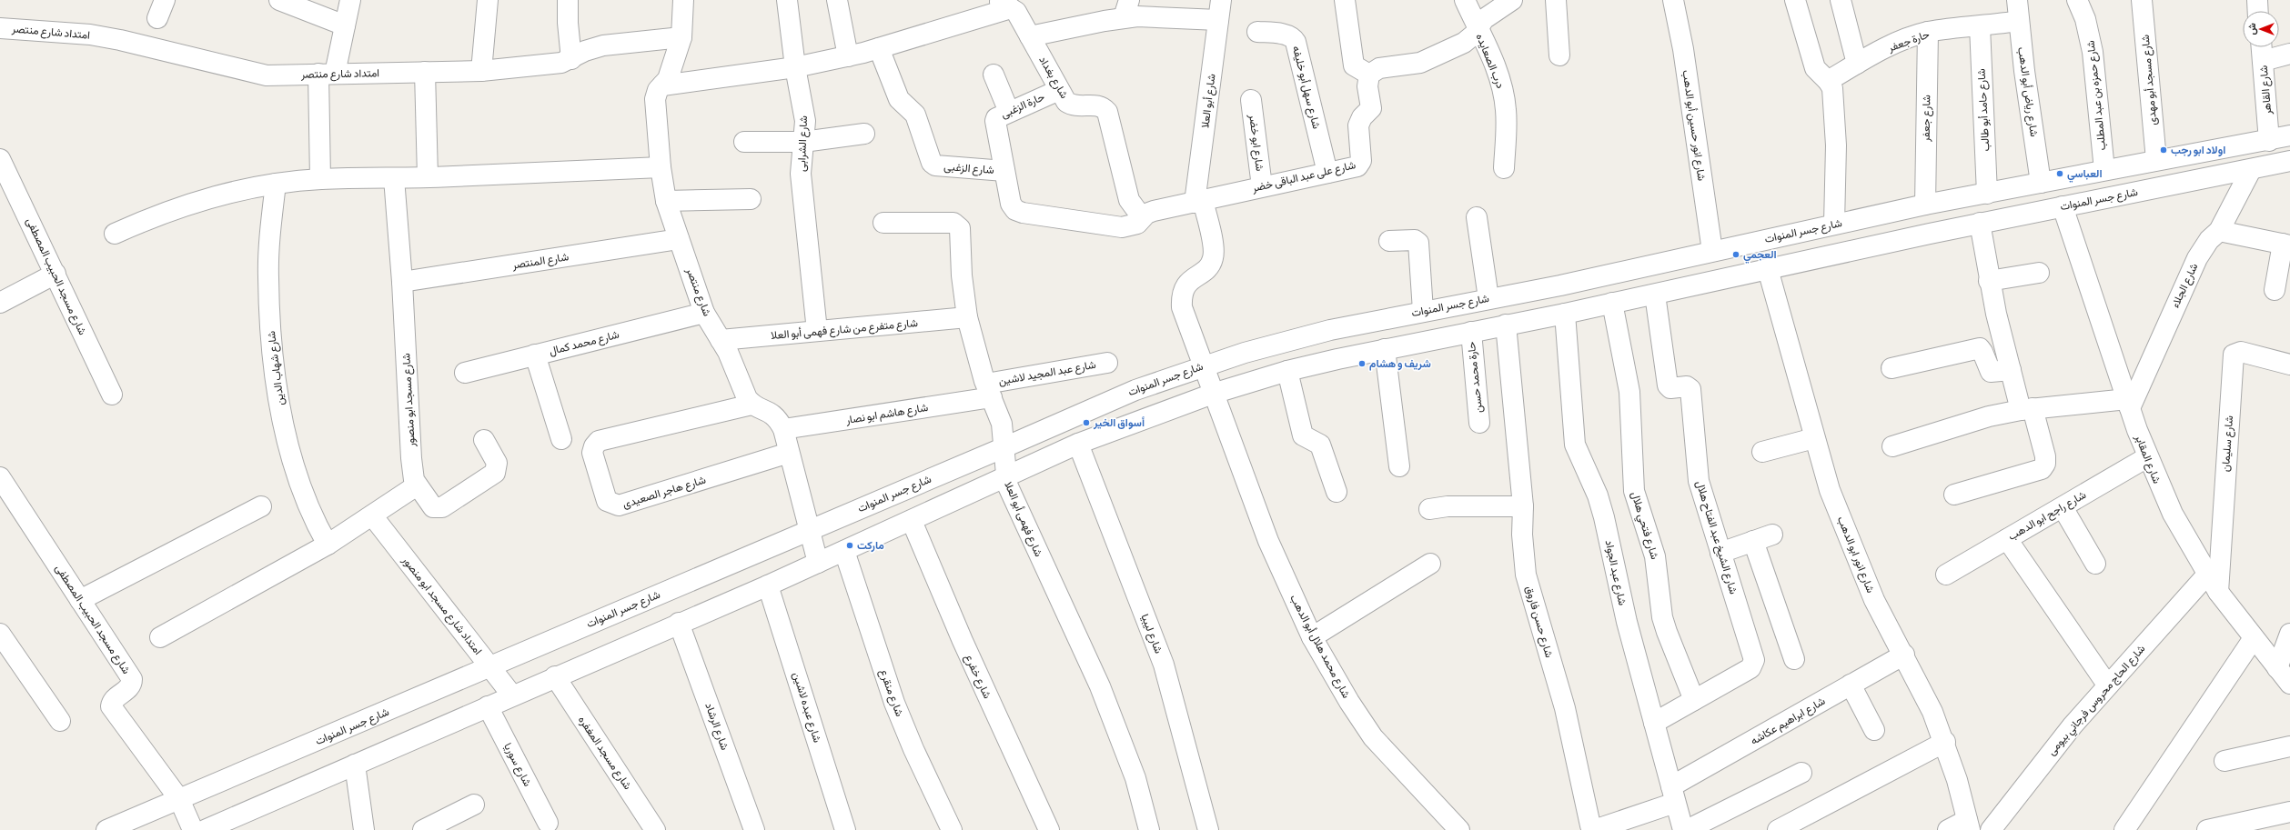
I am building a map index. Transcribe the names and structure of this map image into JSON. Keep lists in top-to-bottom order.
{
  "streets": {
    "street": [
      "امتداد شارع منتصر",
      "حارة جعفر",
      "درب الصعايده",
      "شارع بغداد",
      "شارع مسجد أبو مهدى",
      "شارع سهل أبو خليفه",
      "شارع القاهر",
      "شارع رياض أبو الدهب",
      "شارع حمزه بن عبد المطلب",
      "شارع أبو العلا",
      "حارة الزغبى",
      "شارع حامد أبو طالب",
      "شارع جعفر",
      "شارع انور حسين أبو الدهب",
      "شارع ابو خضر",
      "شارع الشرابى",
      "شارع الزغبى",
      "شارع على عبد الباقى خضر",
      "شارع جسر المنوات",
      "شارع المنتصر",
      "شارع مسجد الحبيب المصطفى",
      "شارع الجلاء",
      "شارع منتصر",
      "شارع متفرع من شارع فهمى أبو العلا",
      "شارع محمد كمال",
      "شارع شهاب الدين",
      "شارع عبد المجيد لاشين",
      "حارة محمد حسن",
      "شارع مسجد ابو منصور",
      "شارع هاشم ابو نصار",
      "شارع سليمان",
      "شارع المقابر",
      "شارع هاجر الصعيدى",
      "شارع راجح ابو الدهب",
      "شارع فهمى أبو العلا",
      "شارع فتحي هلال",
      "شارع الشيخ عبد الفتاح هلال",
      "شارع انور ابو الدهب",
      "شارع عبد الجواد",
      "امتداد شارع مسجد ابو منصور",
      "شارع حسن فاروق",
      "شارع ليبيا",
      "شارع محمد هلال أبو الدهب",
      "شارع خفرع",
      "شارع منقرع",
      "شارع الحاج محروس فرجاني بيومى",
      "شارع عبده لاشين",
      "شارع ابراهيم عكاشه",
      "شارع الرشاد",
      "شارع مسجد المغفره",
      "شارع سوريا"
    ]
  },
  "crossings": [
    ["امتداد شارع منتصر", "شارع منتصر"],
    ["حارة جعفر", "شارع رياض أبو الدهب"],
    ["حارة جعفر", "شارع حامد أبو طالب"],
    ["حارة جعفر", "شارع جعفر"],
    ["شارع بغداد", "حارة الزغبى"],
    ["شارع بغداد", "شارع على عبد الباقى خضر"],
    ["شارع مسجد أبو مهدى", "شارع جسر المنوات"],
    ["شارع سهل أبو خليفه", "شارع على عبد الباقى خضر"],
    ["شارع القاهر", "شارع جسر المنوات"],
    ["شارع رياض أبو الدهب", "شارع جسر المنوات"],
    ["شارع حمزه بن عبد المطلب", "شارع جسر المنوات"],
    ["شارع أبو العلا", "شارع على عبد الباقى خضر"],
    ["حارة الزغبى", "شارع الزغبى"],
    ["حارة الزغبى", "شارع على عبد الباقى خضر"],
    ["شارع حامد أبو طالب", "شارع جسر المنوات"],
    ["شارع جعفر", "شارع جسر المنوات"],
    ["شارع انور حسين أبو الدهب", "شارع جسر المنوات"],
    ["شارع ابو خضر", "شارع على عبد الباقى خضر"],
    ["شارع الشرابى", "شارع متفرع من شارع فهمى أبو العلا"],
    ["شارع الزغبى", "شارع على عبد الباقى خضر"],
    ["شارع جسر المنوات", "شارع مسجد الحبيب المصطفى"],
    ["شارع جسر المنوات", "شارع الجلاء"],
    ["شارع جسر المنوات", "حارة محمد حسن"],
    ["شارع جسر المنوات", "شارع المقابر"],
    ["شارع جسر المنوات", "شارع فهمى أبو العلا"],
    ["شارع جسر المنوات", "شارع فتحي هلال"],
    ["شارع جسر المنوات", "شارع الشيخ عبد الفتاح هلال"],
    ["شارع جسر المنوات", "شارع انور ابو الدهب"],
    ["شارع جسر المنوات", "شارع عبد الجواد"],
    ["شارع جسر المنوات", "امتداد شارع مسجد ابو منصور"],
    ["شارع جسر المنوات", "شارع حسن فاروق"],
    ["شارع جسر المنوات", "شارع ليبيا"],
    ["شارع جسر المنوات", "شارع محمد هلال أبو الدهب"],
    ["شارع جسر المنوات", "شارع خفرع"],
    ["شارع جسر المنوات", "شارع منقرع"],
    ["شارع جسر المنوات", "شارع عبده لاشين"],
    ["شارع جسر المنوات", "شارع الرشاد"],
    ["شارع جسر المنوات", "شارع مسجد المغفره"],
    ["شارع جسر المنوات", "شارع سوريا"],
    ["شارع المنتصر", "شارع منتصر"],
    ["شارع المنتصر", "شارع مسجد ابو منصور"],
    ["شارع الجلاء", "شارع المقابر"],
    ["شارع منتصر", "شارع متفرع من شارع فهمى أبو العلا"],
    ["شارع منتصر", "شارع محمد كمال"],
    ["شارع منتصر", "شارع هاجر الصعيدى"],
    ["شارع متفرع من شارع فهمى أبو العلا", "شارع فهمى أبو العلا"],
    ["شارع عبد المجيد لاشين", "شارع هاشم ابو نصار"],
    ["شارع عبد المجيد لاشين", "شارع فهمى أبو العلا"],
    ["شارع هاشم ابو نصار", "شارع فهمى أبو العلا"],
    ["شارع سليمان", "شارع المقابر"],
    ["شارع المقابر", "شارع راجح ابو الدهب"],
    ["شارع المقابر", "شارع الحاج محروس فرجاني بيومى"],
    ["شارع فتحي هلال", "شارع الشيخ عبد الفتاح هلال"],
    ["شارع الشيخ عبد الفتاح هلال", "شارع عبد الجواد"],
    ["شارع انور ابو الدهب", "شارع ابراهيم عكاشه"],
    ["شارع عبد الجواد", "شارع حسن فاروق"],
    ["شارع عبد الجواد", "شارع ابراهيم عكاشه"],
    ["شارع حسن فاروق", "شارع ابراهيم عكاشه"]
  ],
  "places": [
    "اولاد ابو رجب",
    "العباسي",
    "العجمي",
    "شريف و هشام",
    "أسواق الخير",
    "ماركت"
  ],
  "north": "left"
}
